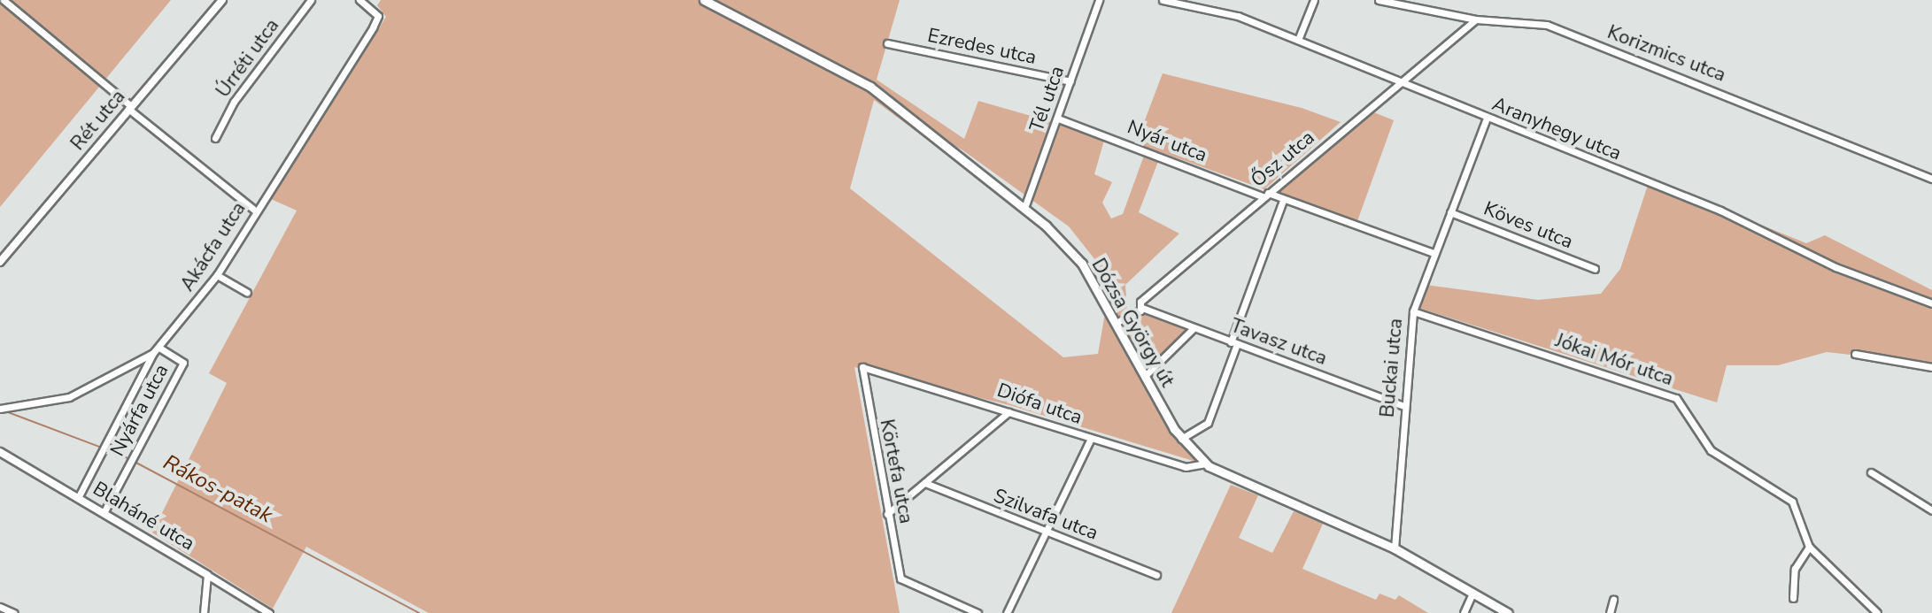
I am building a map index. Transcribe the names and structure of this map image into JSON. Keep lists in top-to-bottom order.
{
  "streets": {
    "main road": ["Dózsa György út"],
    "street": [
      "Ezredes utca",
      "Korizmics utca",
      "Úrréti utca",
      "Tél utca",
      "Rét utca",
      "Aranyhegy utca",
      "Nyár utca",
      "Ősz utca",
      "Köves utca",
      "Akácfa utca",
      "Tavasz utca",
      "Jókai Mór utca",
      "Buckai utca",
      "Diófa utca",
      "Nyárfa utca",
      "Körtefa utca",
      "Szilvafa utca",
      "Blaháné utca"
    ]
  },
  "crossings": [
    ["Ezredes utca", "Tél utca"],
    ["Korizmics utca", "Ősz utca"],
    ["Tél utca", "Nyár utca"],
    ["Tél utca", "Dózsa György út"],
    ["Aranyhegy utca", "Ősz utca"],
    ["Aranyhegy utca", "Buckai utca"],
    ["Nyár utca", "Ősz utca"],
    ["Nyár utca", "Buckai utca"],
    ["Ősz utca", "Dózsa György út"],
    ["Ősz utca", "Tavasz utca"],
    ["Köves utca", "Buckai utca"],
    ["Akácfa utca", "Nyárfa utca"],
    ["Akácfa utca", "Blaháné utca"],
    ["Dózsa György út", "Buckai utca"],
    ["Dózsa György út", "Diófa utca"],
    ["Tavasz utca", "Buckai utca"],
    ["Jókai Mór utca", "Buckai utca"],
    ["Diófa utca", "Körtefa utca"],
    ["Nyárfa utca", "Blaháné utca"]
  ],
  "water": ["Rákos-patak"]
}
